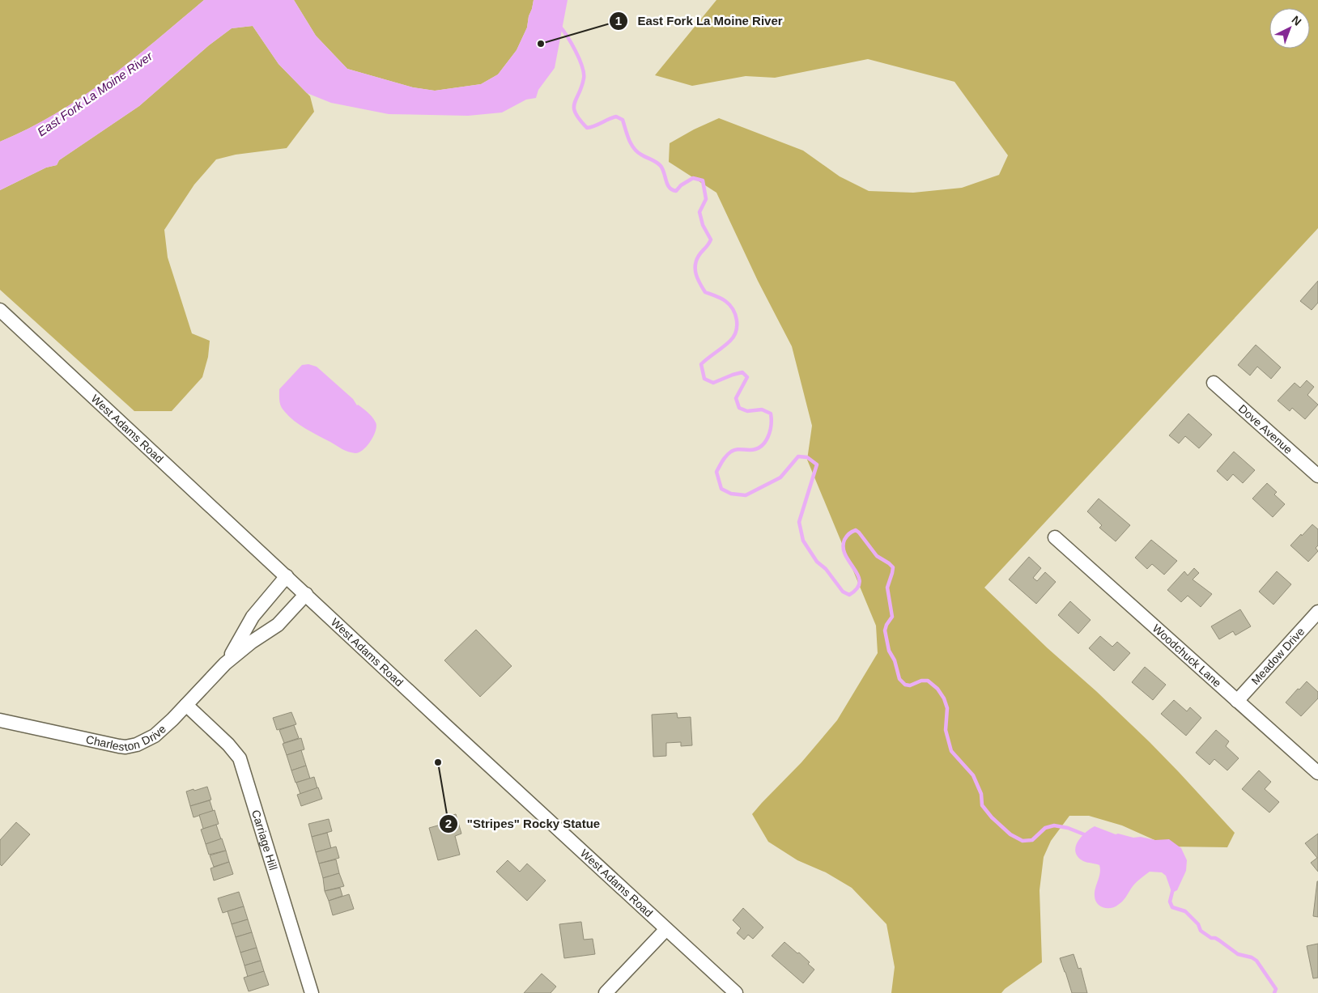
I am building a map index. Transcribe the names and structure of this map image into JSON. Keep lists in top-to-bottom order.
{
  "streets": {
    "street": [
      "West Adams Road",
      "Dove Avenue",
      "Woodchuck Lane",
      "Meadow Drive",
      "Charleston Drive",
      "Carriage Hill"
    ]
  },
  "crossings": [
    ["West Adams Road", "Charleston Drive"],
    ["Woodchuck Lane", "Meadow Drive"],
    ["Charleston Drive", "Carriage Hill"]
  ],
  "water": ["East Fork La Moine River"],
  "places": ["East Fork La Moine River", "\"Stripes\" Rocky Statue"],
  "north": "top right"
}
